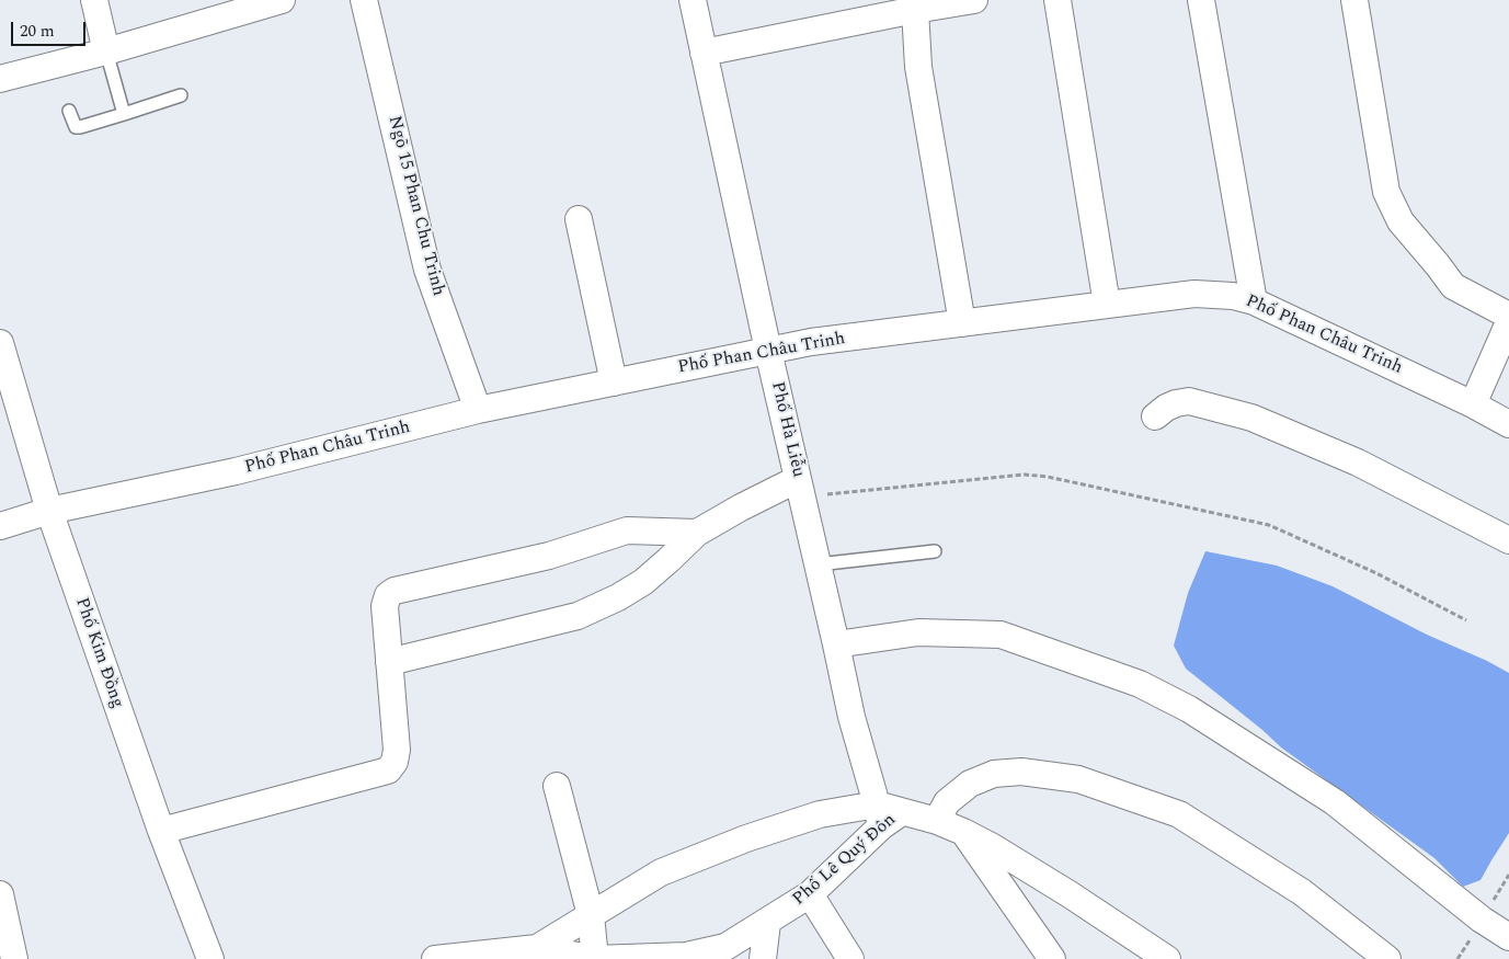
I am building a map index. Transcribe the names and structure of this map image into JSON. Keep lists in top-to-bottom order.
{
  "streets": {
    "street": [
      "Ngõ 15 Phan Chu Trinh",
      "Phố Phan Châu Trinh",
      "Phố Hà Liễu",
      "Phố Kim Đồng",
      "Phố Lê Quý Đôn"
    ]
  },
  "crossings": [
    ["Ngõ 15 Phan Chu Trinh", "Phố Phan Châu Trinh"],
    ["Phố Phan Châu Trinh", "Phố Hà Liễu"],
    ["Phố Phan Châu Trinh", "Phố Kim Đồng"],
    ["Phố Hà Liễu", "Phố Lê Quý Đôn"]
  ],
  "scale_bar": "20 m"
}
